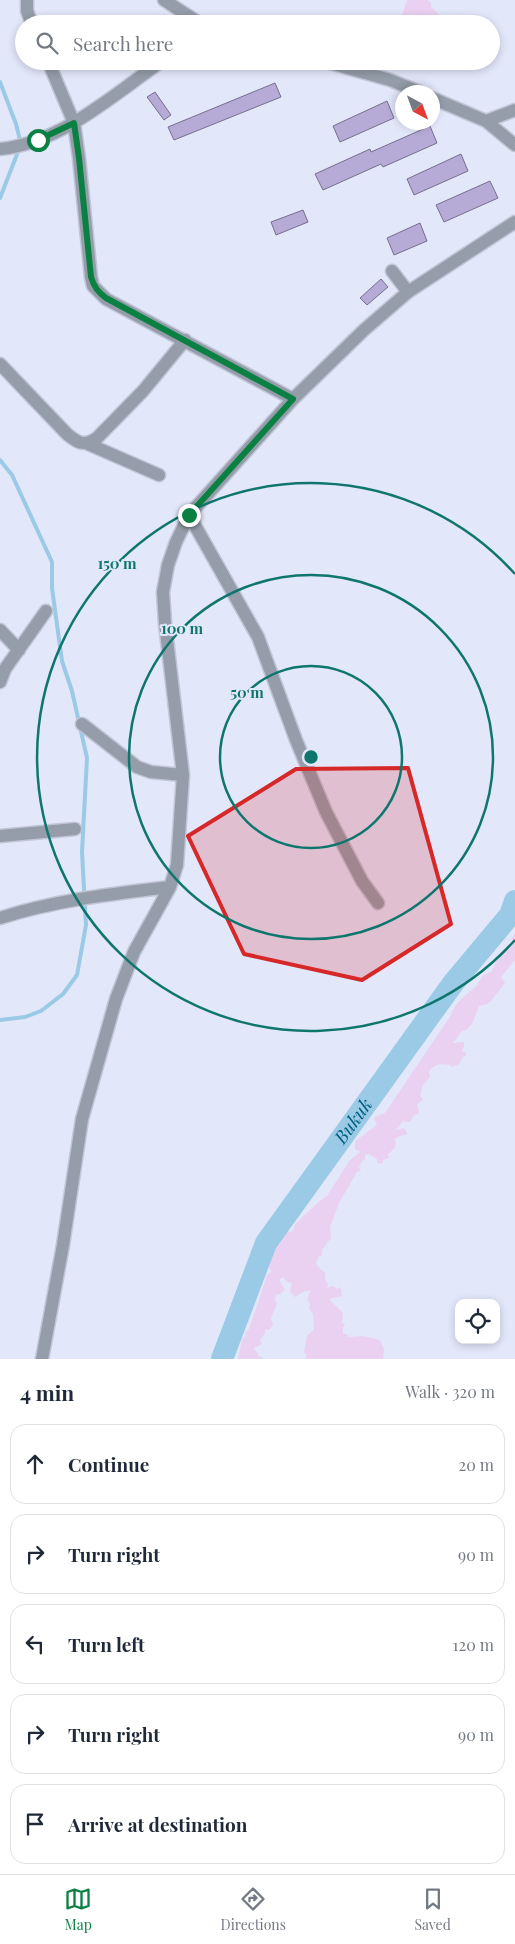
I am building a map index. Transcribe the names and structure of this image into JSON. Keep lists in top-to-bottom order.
{
  "water": ["Bukuk"],
  "north": "bottom right",
  "page": {
    "search": "Search here",
    "heading": ["4 min", "Walk · 320 m"],
    "list": [
      ["Continue", "20 m"],
      ["Turn right", "90 m"],
      ["Turn left", "120 m"],
      ["Turn right", "90 m"],
      "Arrive at destination"
    ],
    "nav": ["Map", "Directions", "Saved"]
  },
  "rings": ["150 m", "100 m", "50 m"]
}
